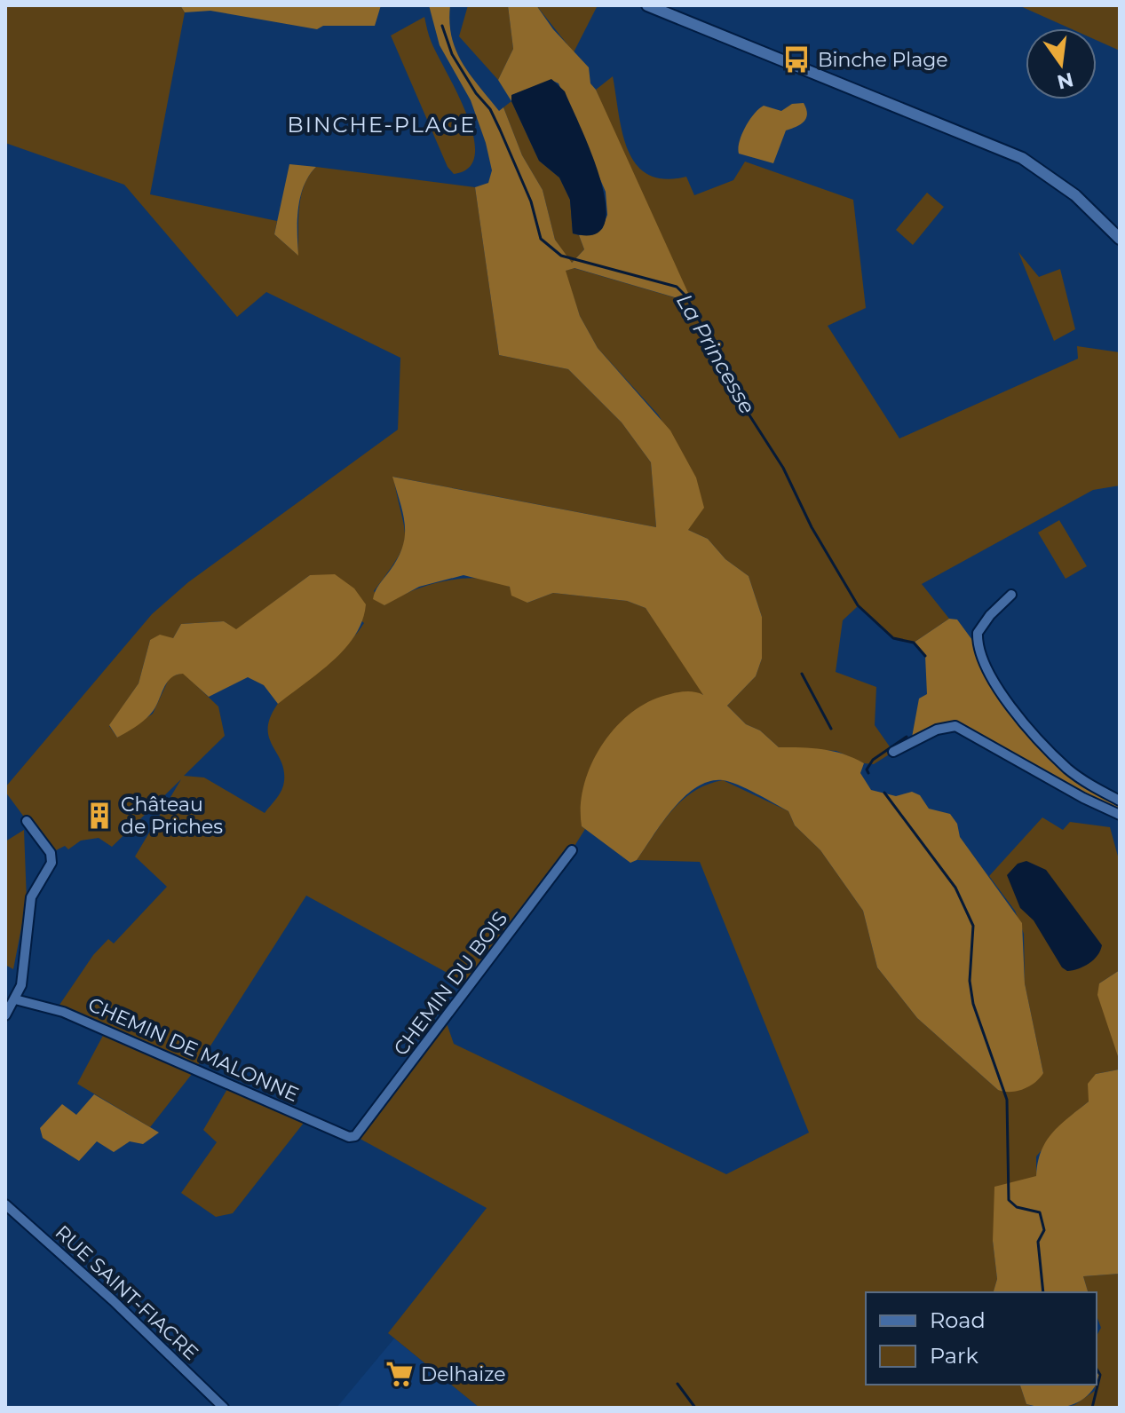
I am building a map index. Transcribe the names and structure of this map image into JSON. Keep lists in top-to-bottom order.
{
  "streets": {
    "street": ["CHEMIN DU BOIS", "CHEMIN DE MALONNE", "RUE SAINT-FIACRE"]
  },
  "crossings": [
    ["CHEMIN DU BOIS", "CHEMIN DE MALONNE"]
  ],
  "districts": ["BINCHE-PLAGE"],
  "water": ["La Princesse"],
  "places": {
    "bus stop": ["Binche Plage"],
    "building": ["Château de Priches"],
    "supermarket": ["Delhaize"]
  },
  "legend": ["Road", "Park"],
  "north": "bottom"
}
